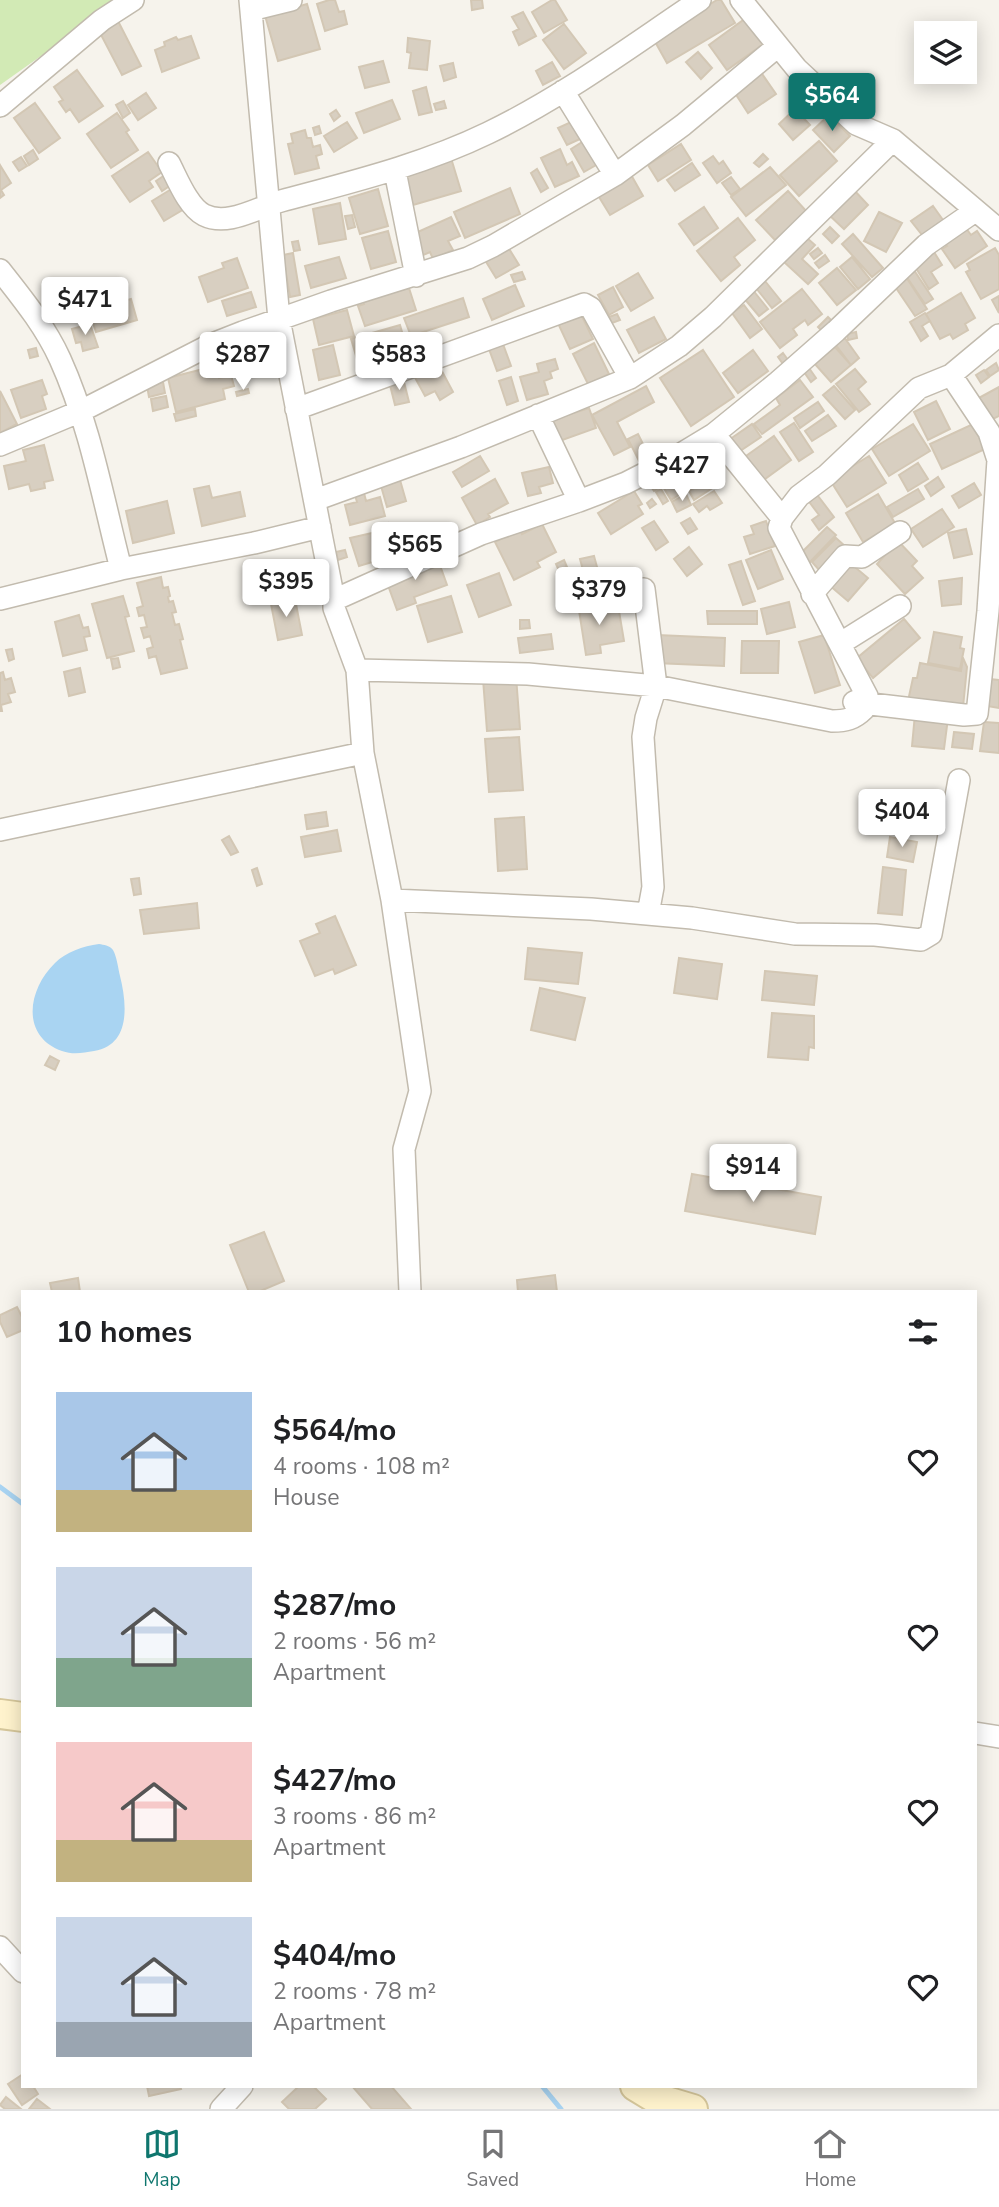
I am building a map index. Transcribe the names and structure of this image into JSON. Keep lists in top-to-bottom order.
{
  "page": {
    "price": [
      "$564",
      "$471",
      "$287",
      "$583",
      "$427",
      "$565",
      "$395",
      "$379",
      "$404",
      "$914"
    ],
    "heading": "10 homes",
    "list": [
      {
        "name": "$564/mo",
        "note": "4 rooms · 108 m² · House"
      },
      {
        "name": "$287/mo",
        "note": "2 rooms · 56 m² · Apartment"
      },
      {
        "name": "$427/mo",
        "note": "3 rooms · 86 m² · Apartment"
      },
      {
        "name": "$404/mo",
        "note": "2 rooms · 78 m² · Apartment"
      }
    ],
    "tabs": ["Map", "Saved", "Home"]
  }
}
